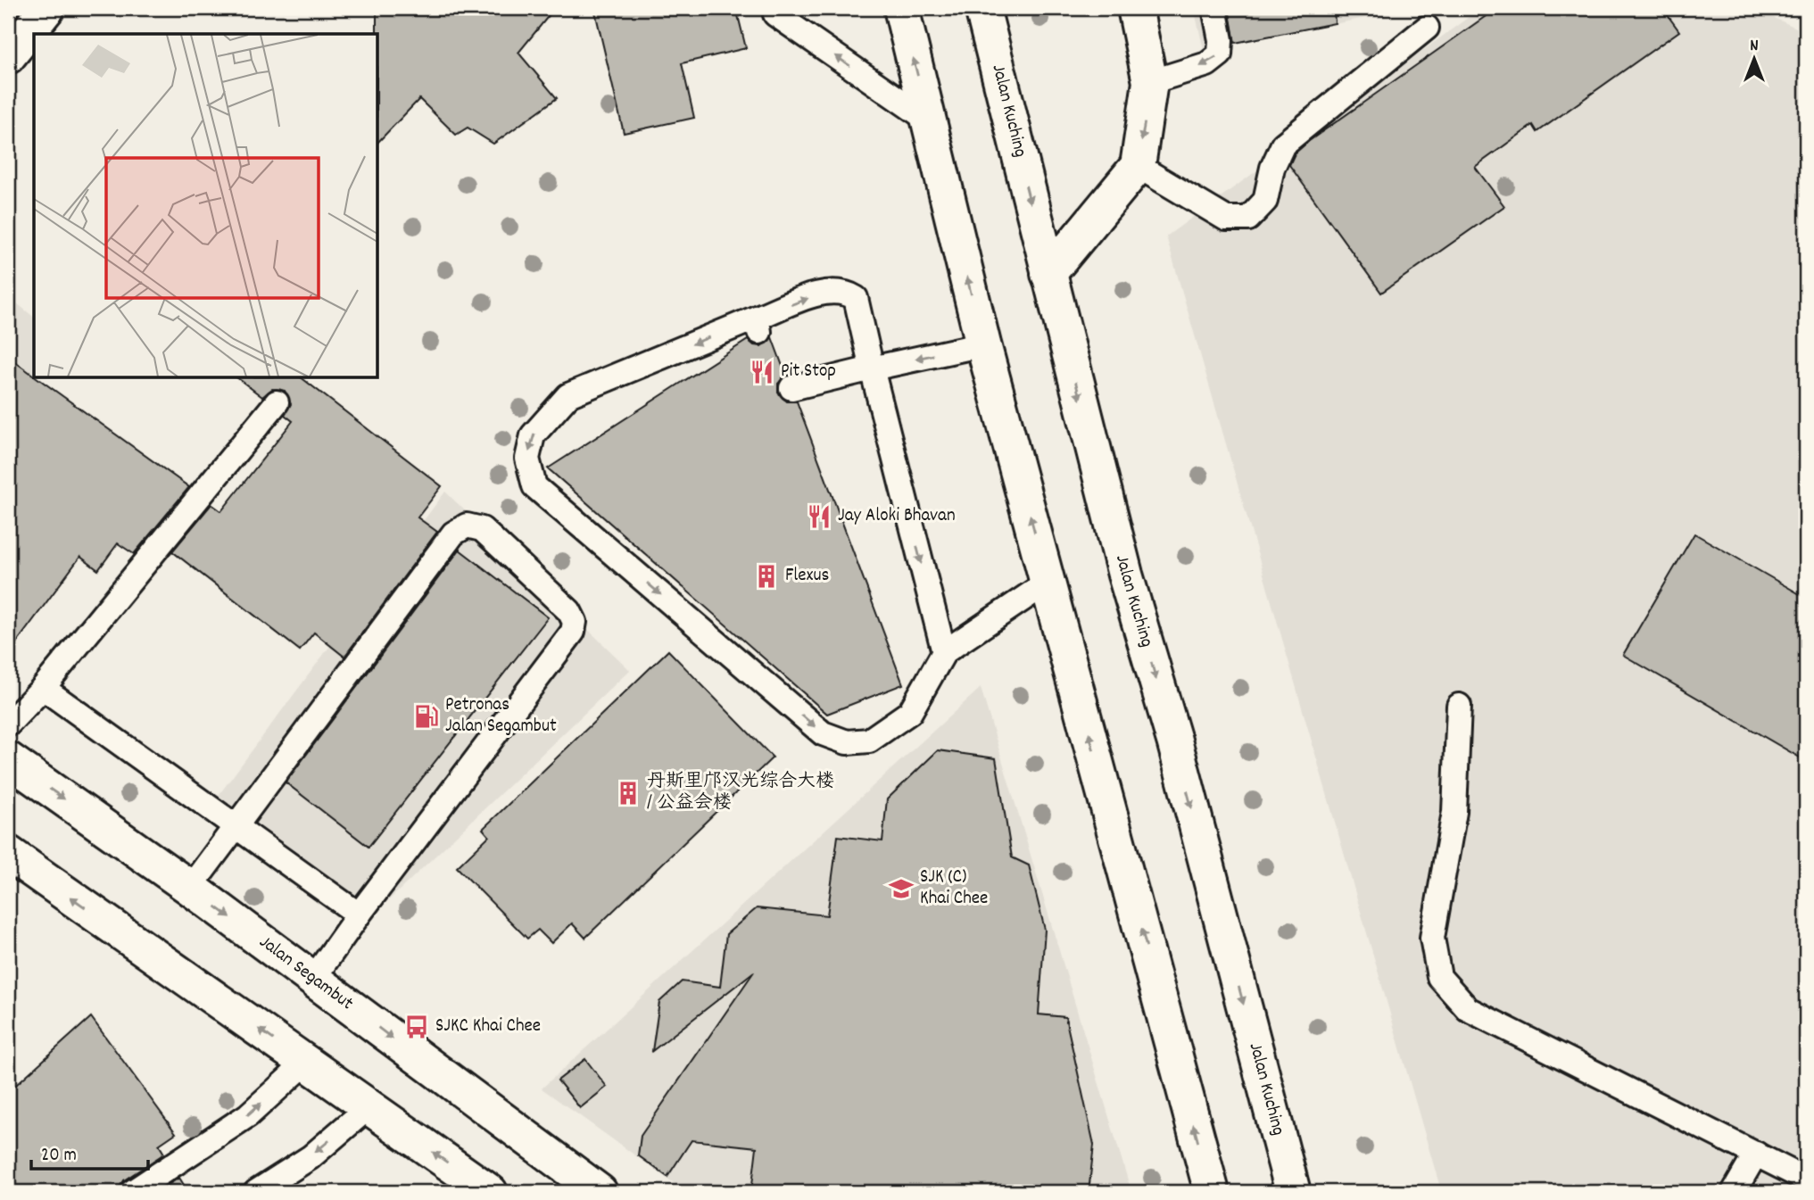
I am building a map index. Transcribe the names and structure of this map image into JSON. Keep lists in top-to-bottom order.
{
  "streets": {
    "main road": ["Jalan Kuching", "Jalan Segambut"]
  },
  "places": {
    "restaurant": ["Pit Stop", "Jay Aloki Bhavan"],
    "building": ["Flexus", "丹斯里邝汉光综合大楼 / 公益会楼"],
    "fuel station": ["Petronas Jalan Segambut"],
    "school or university": ["SJK (C) Khai Chee"],
    "bus stop": ["SJKC Khai Chee"]
  },
  "scale_bar": "20 m",
  "north": "top"
}
